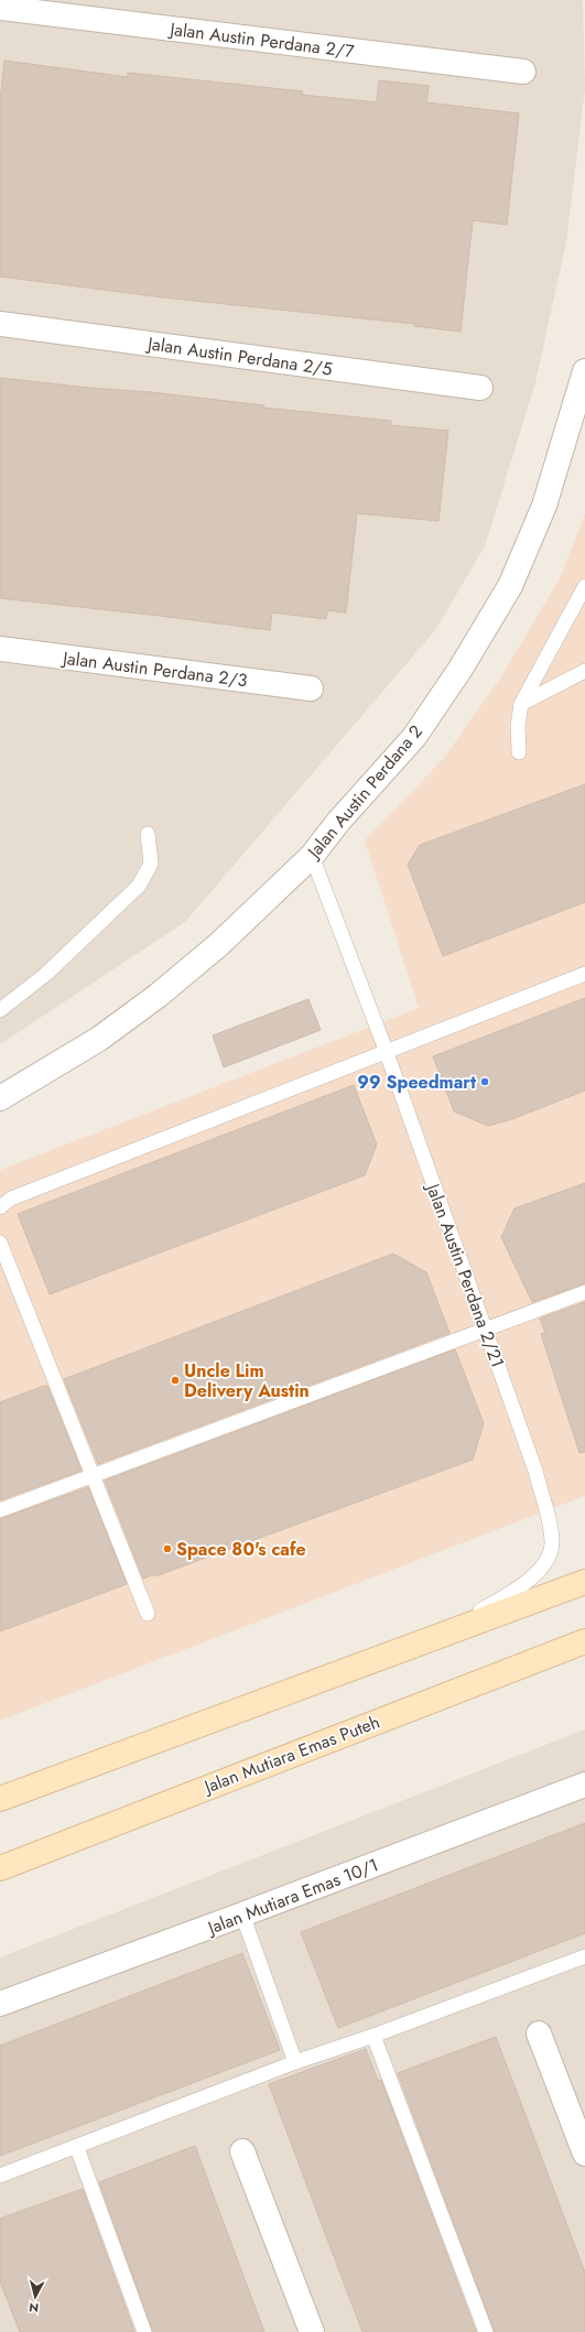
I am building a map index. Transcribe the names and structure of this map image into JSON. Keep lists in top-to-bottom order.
{
  "streets": {
    "street": [
      "Jalan Austin Perdana 2/7",
      "Jalan Austin Perdana 2/5",
      "Jalan Austin Perdana 2/3",
      "Jalan Austin Perdana 2",
      "Jalan Mutiara Emas Puteh",
      "Jalan Mutiara Emas 10/1"
    ],
    "lane": ["Jalan Austin Perdana 2/21"]
  },
  "crossings": [
    ["Jalan Austin Perdana 2", "Jalan Austin Perdana 2/21"]
  ],
  "places": ["99 Speedmart", "Uncle Lim Delivery Austin", "Space 80's cafe"],
  "north": "bottom"
}
